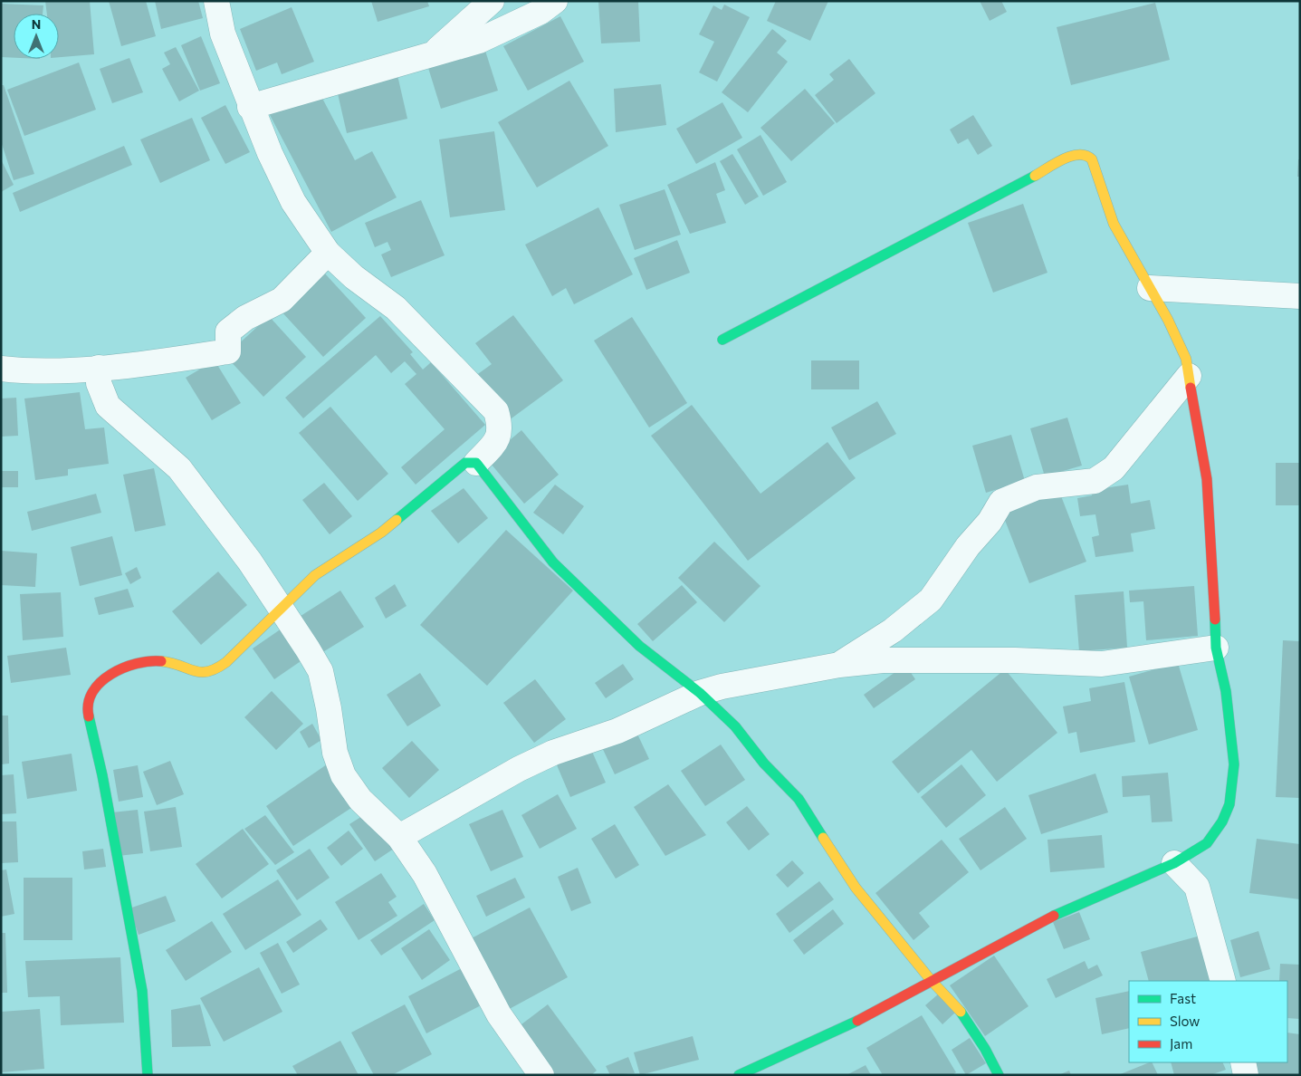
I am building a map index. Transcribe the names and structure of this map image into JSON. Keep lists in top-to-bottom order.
{
  "legend": ["Fast", "Slow", "Jam"],
  "north": "top"
}
